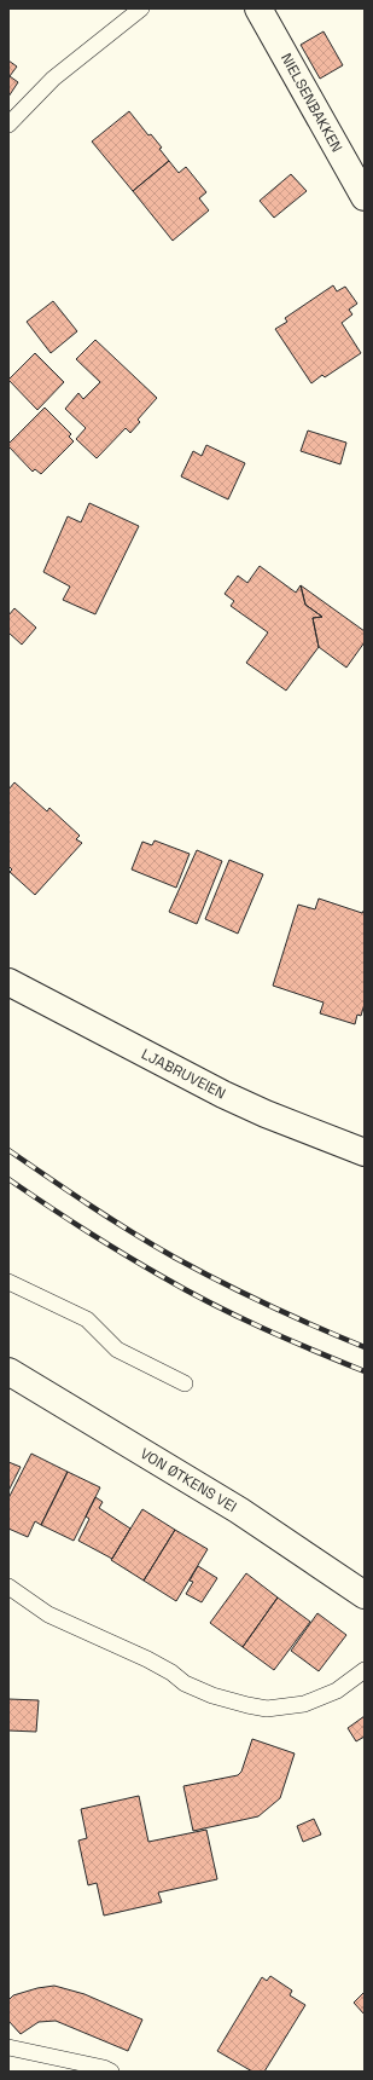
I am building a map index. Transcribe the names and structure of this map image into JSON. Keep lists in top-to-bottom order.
{
  "streets": {
    "street": ["NIELSENBAKKEN", "LJABRUVEIEN", "VON ØTKENS VEI"]
  }
}
